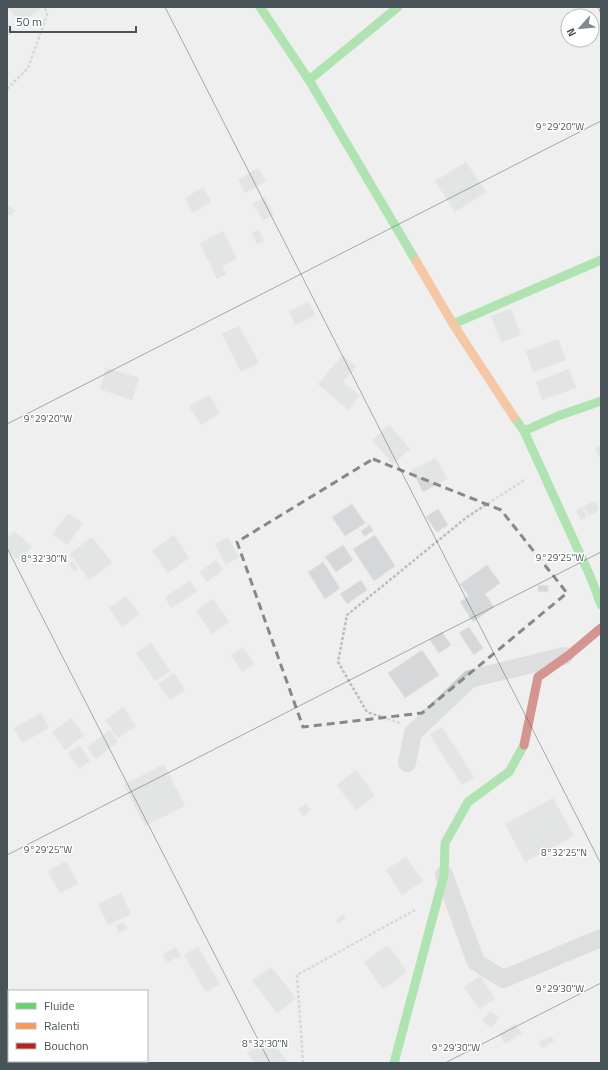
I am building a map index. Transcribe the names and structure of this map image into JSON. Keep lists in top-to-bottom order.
{
  "legend": ["Fluide", "Ralenti", "Bouchon"],
  "scale_bar": "50 m",
  "north": "bottom left",
  "coordinates": [
    "9°29'20\"W",
    "9°29'25\"W",
    "8°32'30\"N",
    "8°32'25\"N",
    "9°29'30\"W"
  ]
}
